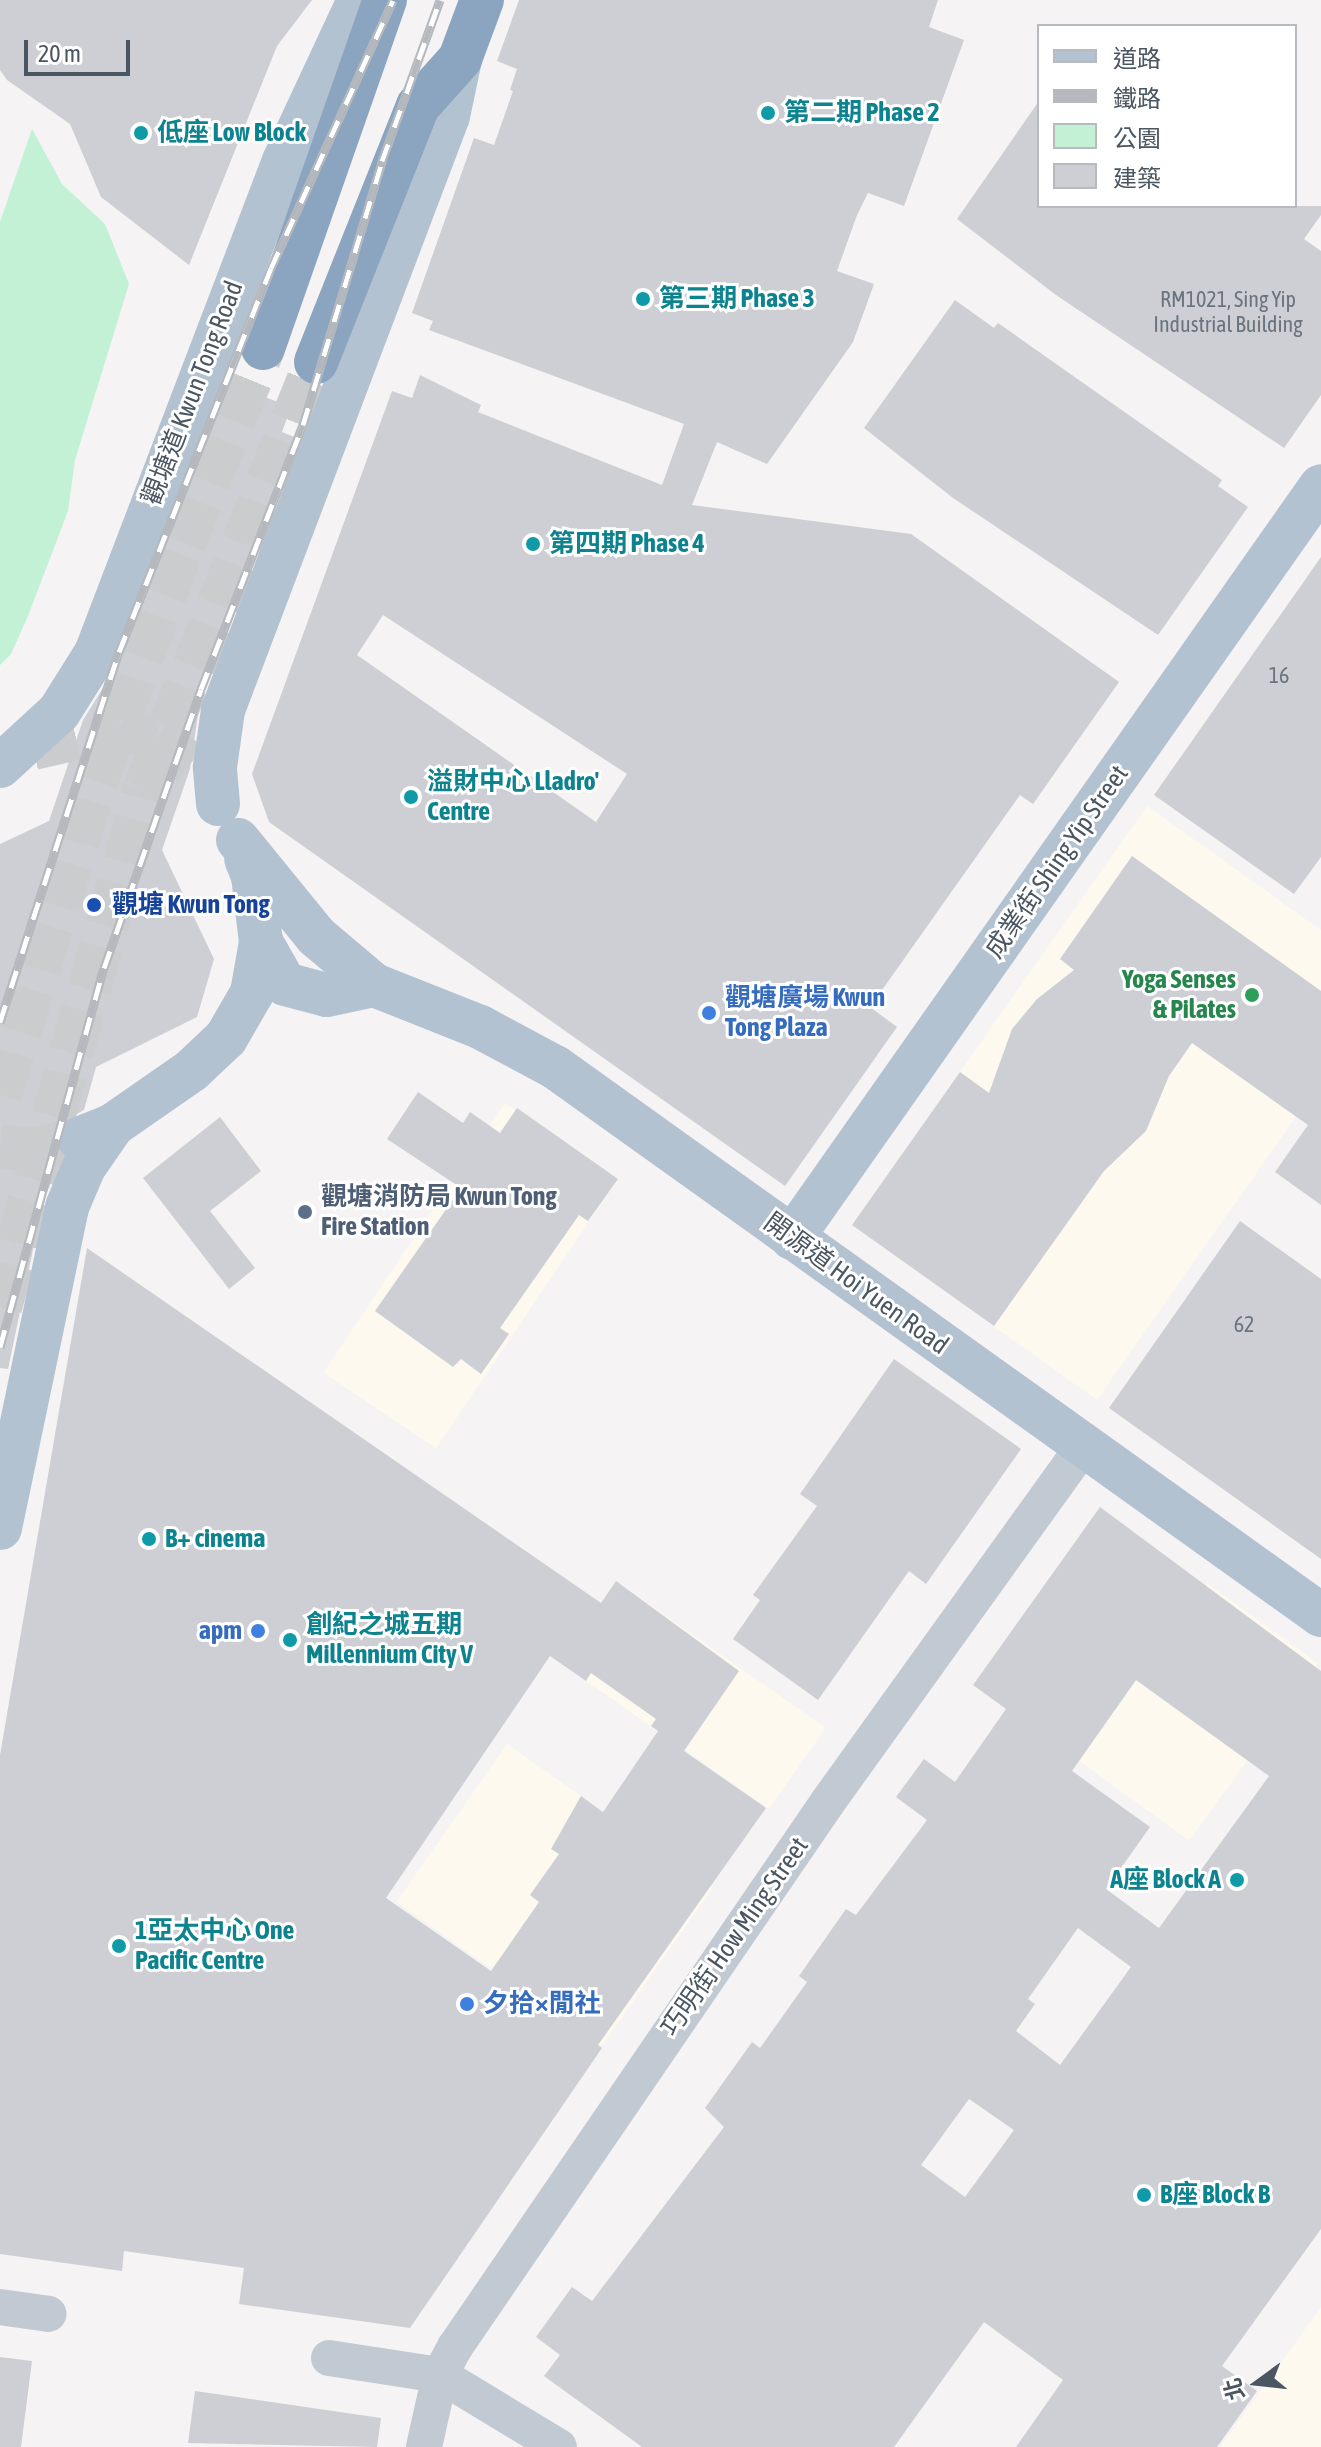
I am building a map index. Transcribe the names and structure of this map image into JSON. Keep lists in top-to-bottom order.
{
  "streets": {
    "highway": ["觀塘道 Kwun Tong Road"],
    "main road": ["成業街 Shing Yip Street", "開源道 Hoi Yuen Road"],
    "street": ["巧明街 How Ming Street"]
  },
  "crossings": [
    ["成業街 Shing Yip Street", "開源道 Hoi Yuen Road"],
    ["開源道 Hoi Yuen Road", "巧明街 How Ming Street"]
  ],
  "places": [
    "第二期 Phase 2",
    "低座 Low Block",
    "第三期 Phase 3",
    "第四期 Phase 4",
    "溢財中心 Lladro' Centre",
    "觀塘 Kwun Tong",
    "Yoga Senses & Pilates",
    "觀塘廣場 Kwun Tong Plaza",
    "觀塘消防局 Kwun Tong Fire Station",
    "B+ cinema",
    "apm",
    "創紀之城五期 Millennium City V",
    "A座 Block A",
    "1亞太中心 One Pacific Centre",
    "夕拾×閒社",
    "B座 Block B"
  ],
  "house_numbers": ["RM1021, Sing Yip Industrial Building", "16", "62"],
  "legend": [
    "道路",
    "鐵路",
    "公園",
    "建築"
  ],
  "scale_bar": "20 m",
  "north": "left"
}
